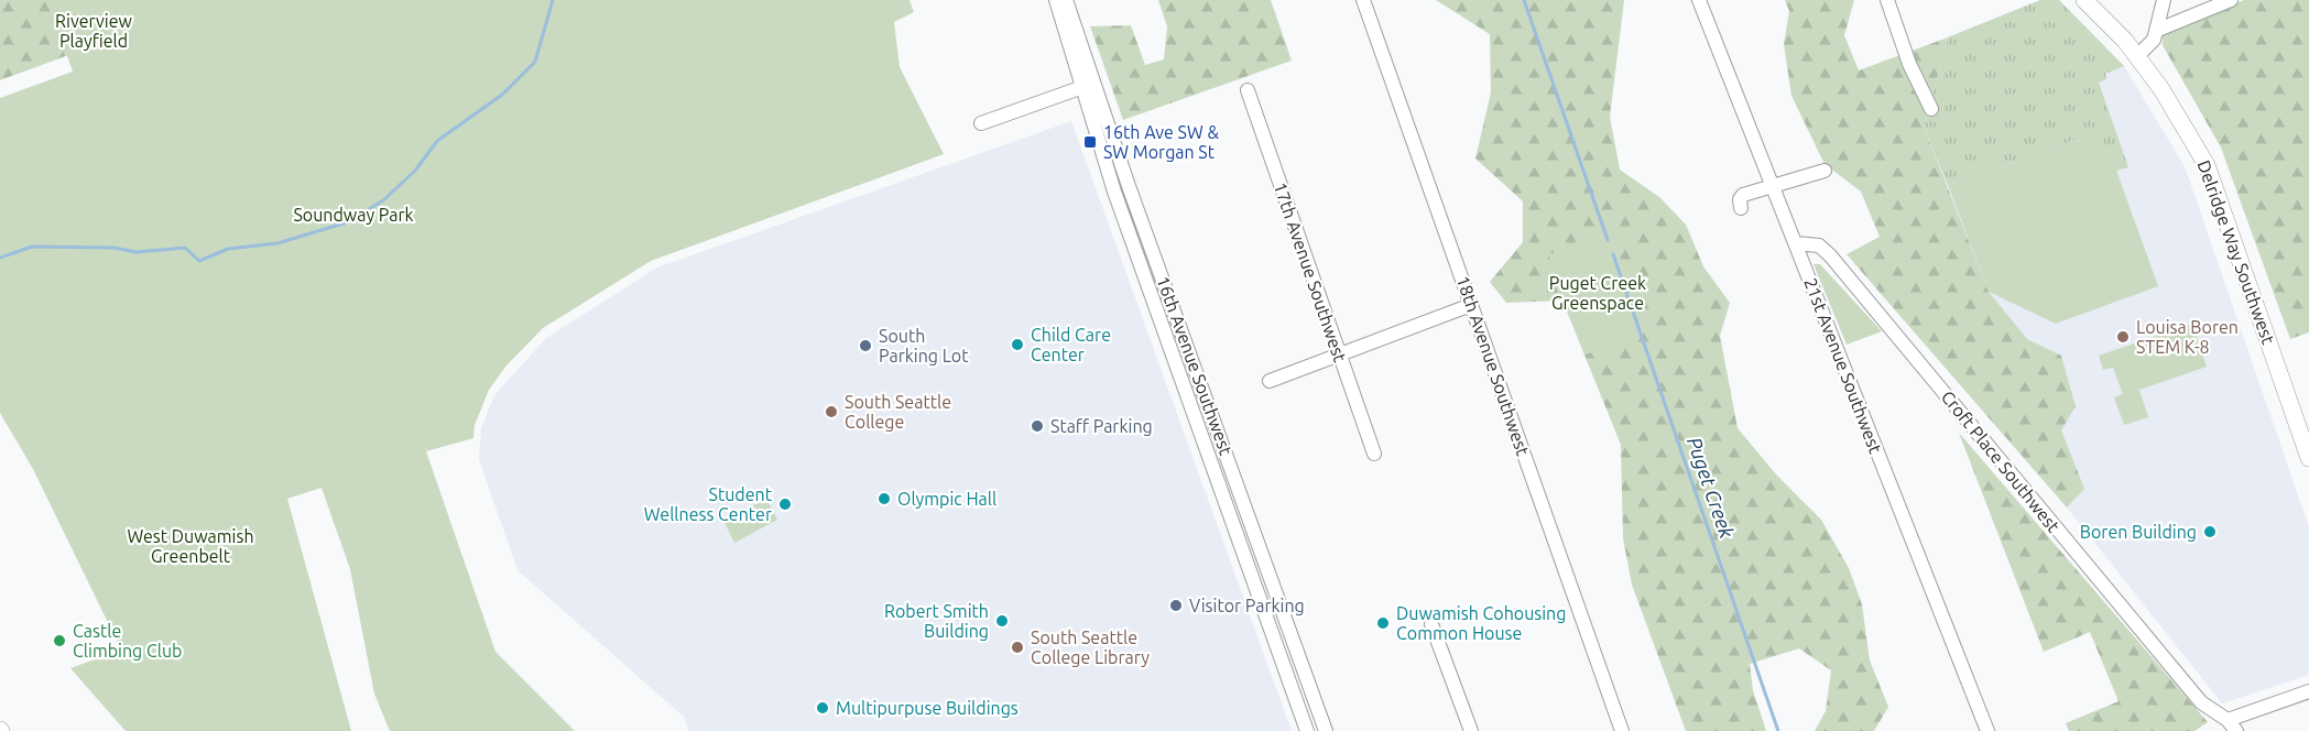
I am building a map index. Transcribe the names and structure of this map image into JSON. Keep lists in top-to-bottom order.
{
  "streets": {
    "main road": ["Delridge Way Southwest"],
    "street": [
      "17th Avenue Southwest",
      "16th Avenue Southwest",
      "18th Avenue Southwest",
      "21st Avenue Southwest",
      "Croft Place Southwest"
    ]
  },
  "crossings": [
    ["21st Avenue Southwest", "Croft Place Southwest"]
  ],
  "water": ["Puget Creek"],
  "parks": [
    "Riverview Playfield",
    "Soundway Park",
    "Puget Creek Greenspace",
    "West Duwamish Greenbelt"
  ],
  "places": {
    "transit": ["16th Ave SW & SW Morgan St"],
    "other": [
      "Louisa Boren STEM K-8",
      "Child Care Center",
      "South Parking Lot",
      "South Seattle College",
      "Staff Parking",
      "Olympic Hall",
      "Student Wellness Center",
      "Boren Building",
      "Visitor Parking",
      "Robert Smith Building",
      "Duwamish Cohousing Common House",
      "Castle Climbing Club",
      "South Seattle College Library",
      "Multipurpuse Buildings"
    ]
  }
}
